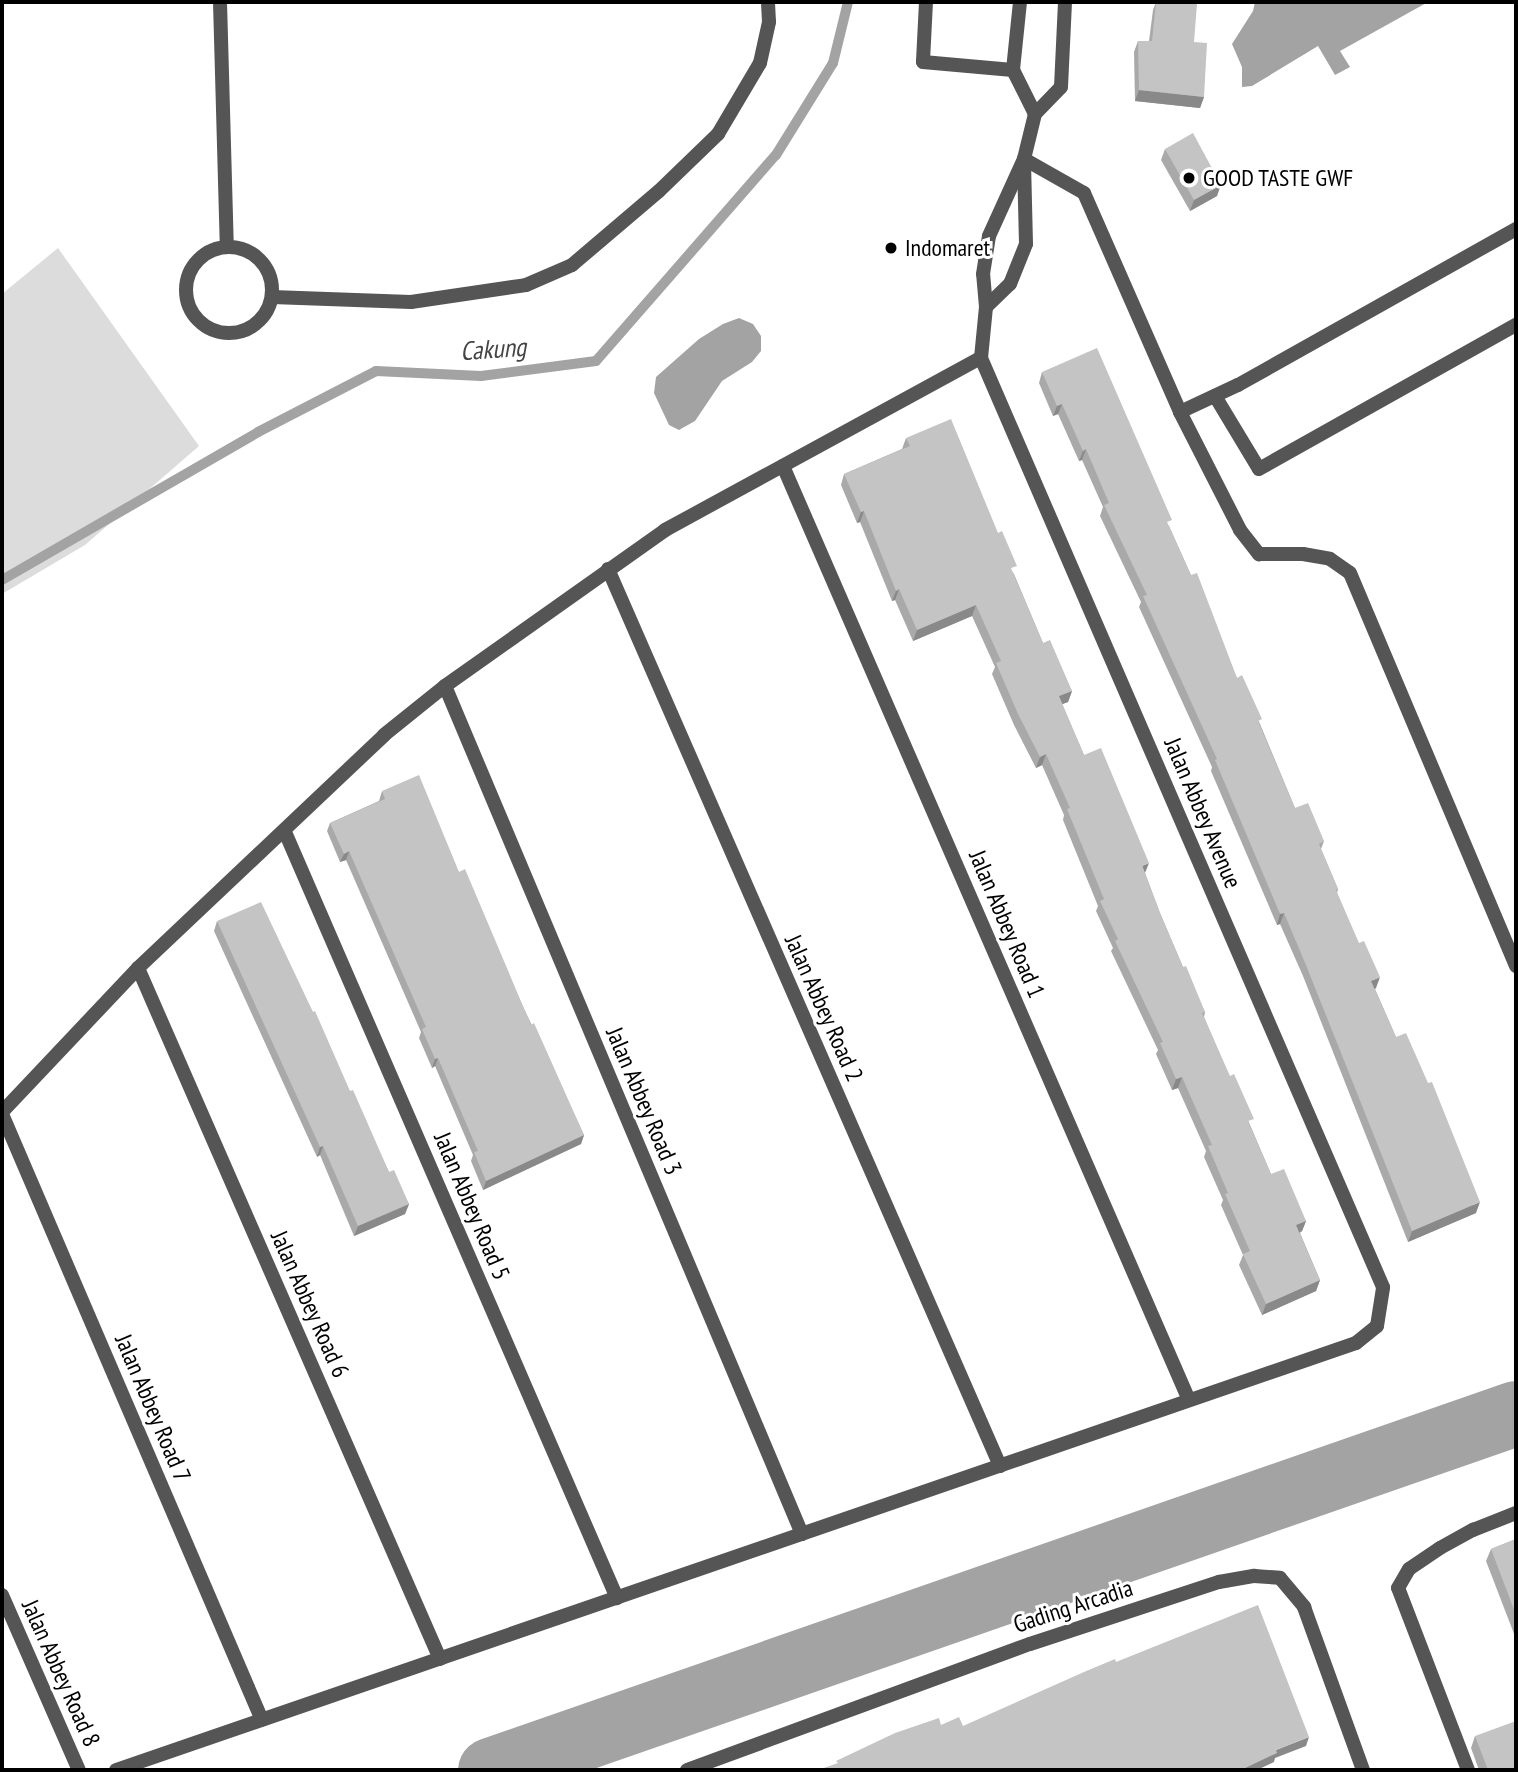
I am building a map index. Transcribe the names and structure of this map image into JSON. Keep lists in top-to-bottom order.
{
  "streets": {
    "street": [
      "Jalan Abbey Avenue",
      "Jalan Abbey Road 1",
      "Jalan Abbey Road 2",
      "Jalan Abbey Road 3",
      "Jalan Abbey Road 5",
      "Jalan Abbey Road 6",
      "Jalan Abbey Road 7",
      "Gading Arcadia",
      "Jalan Abbey Road 8"
    ]
  },
  "crossings": [
    ["Jalan Abbey Avenue", "Jalan Abbey Road 1"]
  ],
  "water": ["Cakung"],
  "places": ["GOOD TASTE GWF", "Indomaret"]
}
